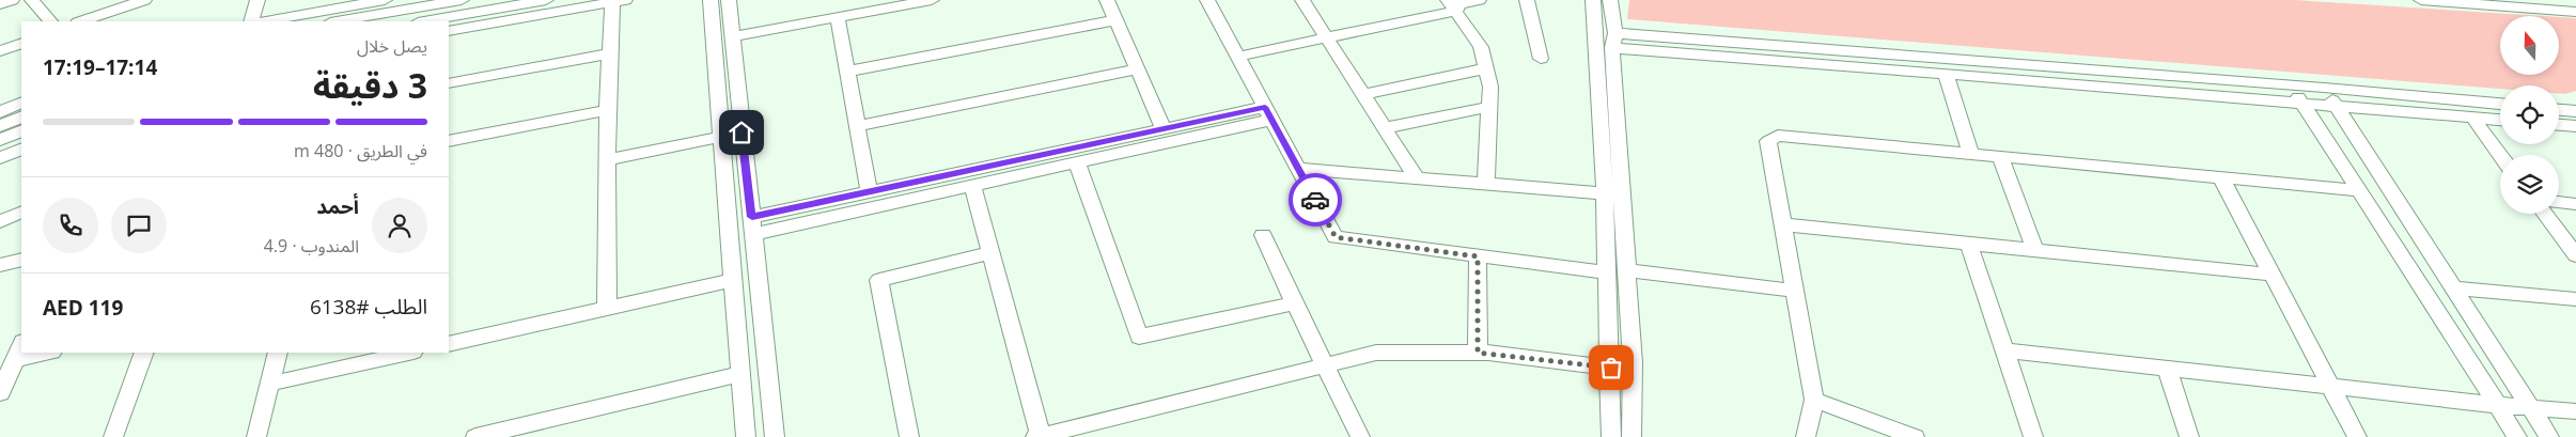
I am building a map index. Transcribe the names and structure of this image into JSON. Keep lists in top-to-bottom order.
{
  "north": "top",
  "page": {
    "heading": ["3 دقيقة", "يصل خلال", "17:14–17:19"],
    "panel": [
      "أحمد",
      "المندوب · 4.9",
      "الطلب #6138",
      "AED 119"
    ],
    "bar": "في الطريق · 480 m"
  }
}
